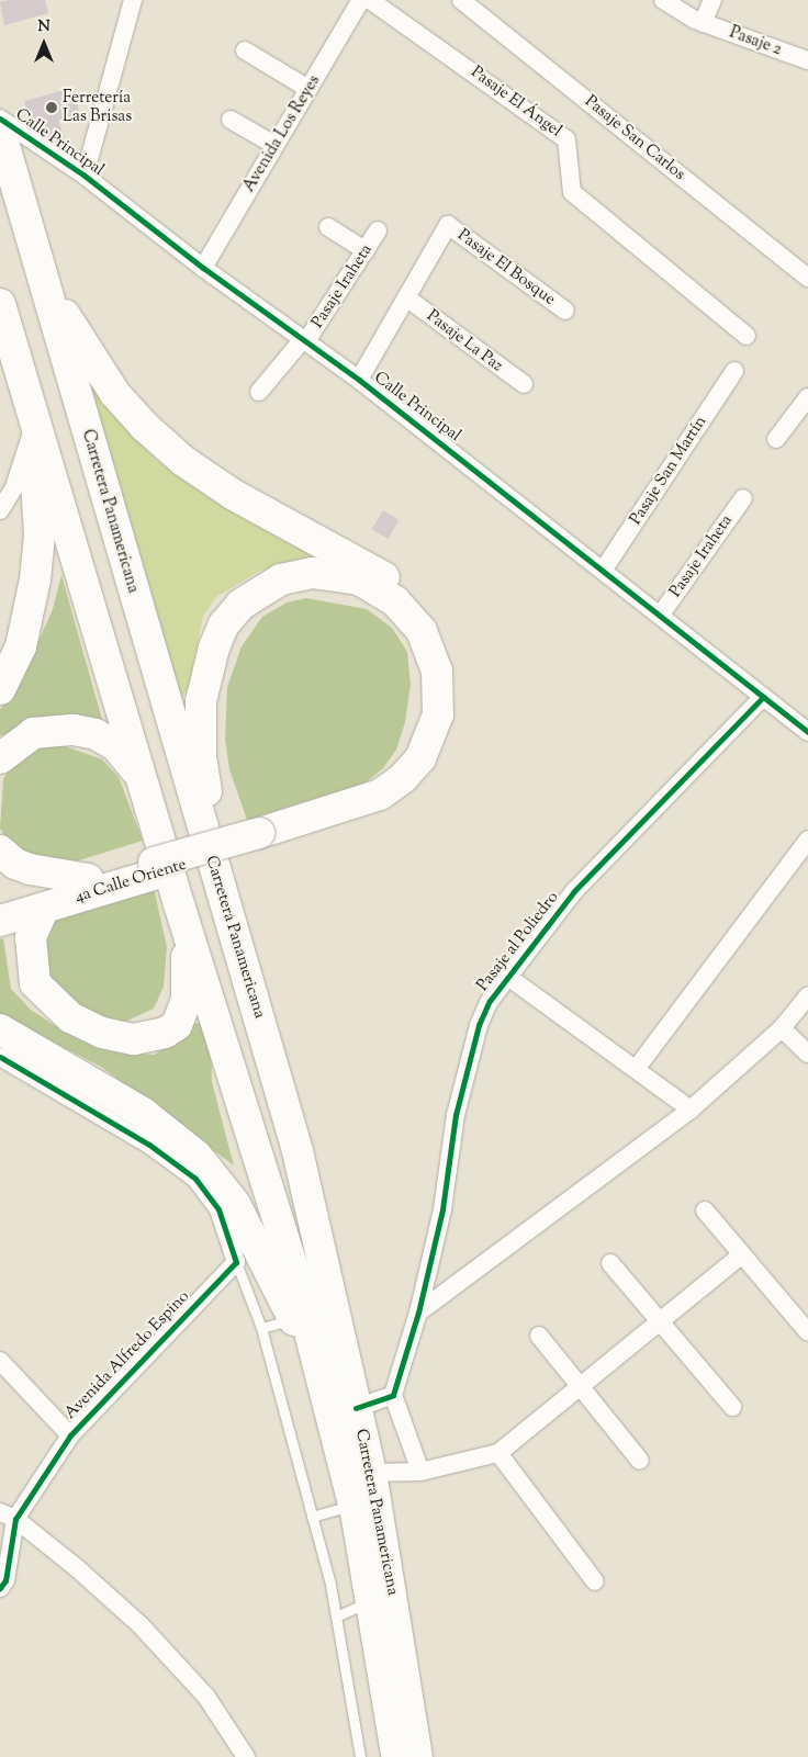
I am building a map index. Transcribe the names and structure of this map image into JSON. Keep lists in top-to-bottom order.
{
  "streets": {
    "highway": ["Carretera Panamericana", "4a Calle Oriente"],
    "street": [
      "Pasaje 2",
      "Pasaje El Ángel",
      "Avenida Los Reyes",
      "Pasaje San Carlos",
      "Calle Principal",
      "Pasaje El Bosque",
      "Pasaje Iraheta",
      "Pasaje La Paz",
      "Pasaje San Martín",
      "Pasaje al Poliedro",
      "Avenida Alfredo Espino"
    ]
  },
  "crossings": [
    ["Avenida Los Reyes", "Calle Principal"],
    ["Calle Principal", "Pasaje Iraheta"],
    ["Calle Principal", "Pasaje San Martín"],
    ["Calle Principal", "Pasaje al Poliedro"],
    ["Pasaje El Bosque", "Pasaje La Paz"],
    ["Carretera Panamericana", "4a Calle Oriente"]
  ],
  "places": ["Ferretería Las Brisas"],
  "north": "top"
}
